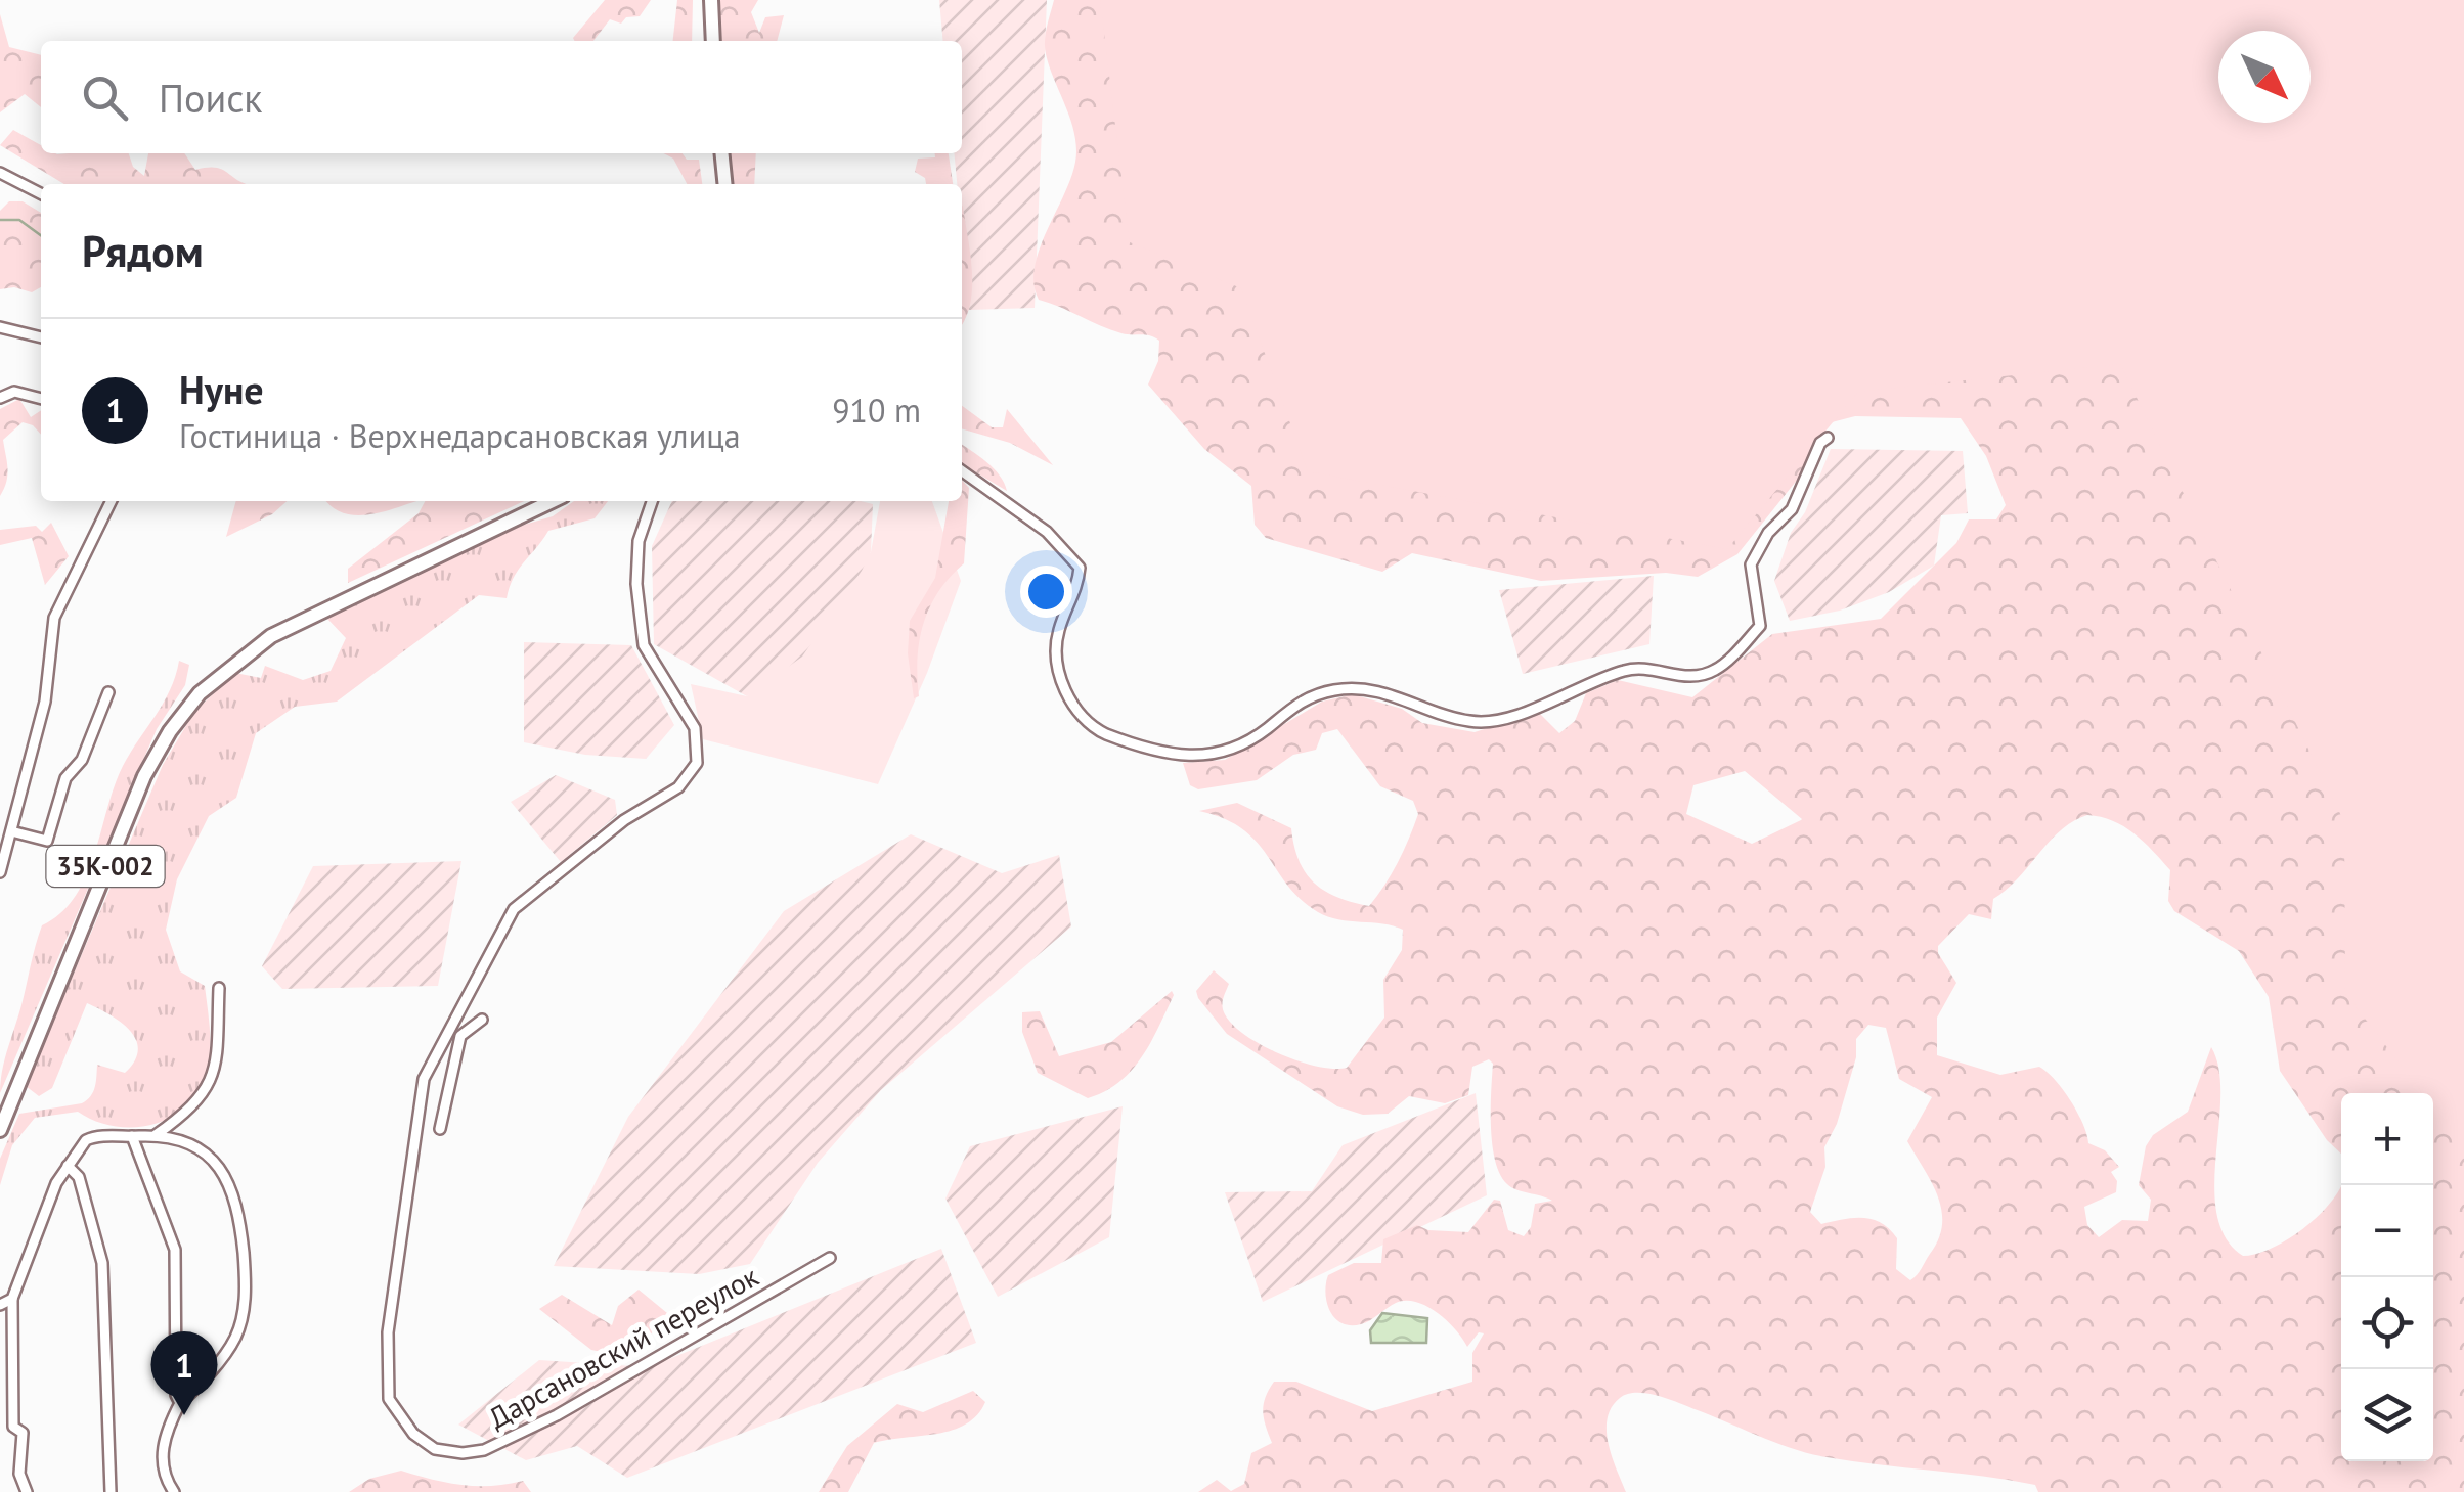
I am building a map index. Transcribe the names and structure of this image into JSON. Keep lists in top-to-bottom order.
{
  "streets": {
    "highway": ["35К-002"],
    "street": ["Дарсановский переулок"]
  },
  "north": "bottom right",
  "page": {
    "search": "Поиск",
    "heading": "Рядом",
    "list": [
      {
        "mark": "1",
        "name": "Нуне",
        "note": "Гостиница · Верхнедарсановская улица",
        "value": "910 m"
      }
    ],
    "map_buttons": ["+", "−"],
    "pins": "1"
  }
}
